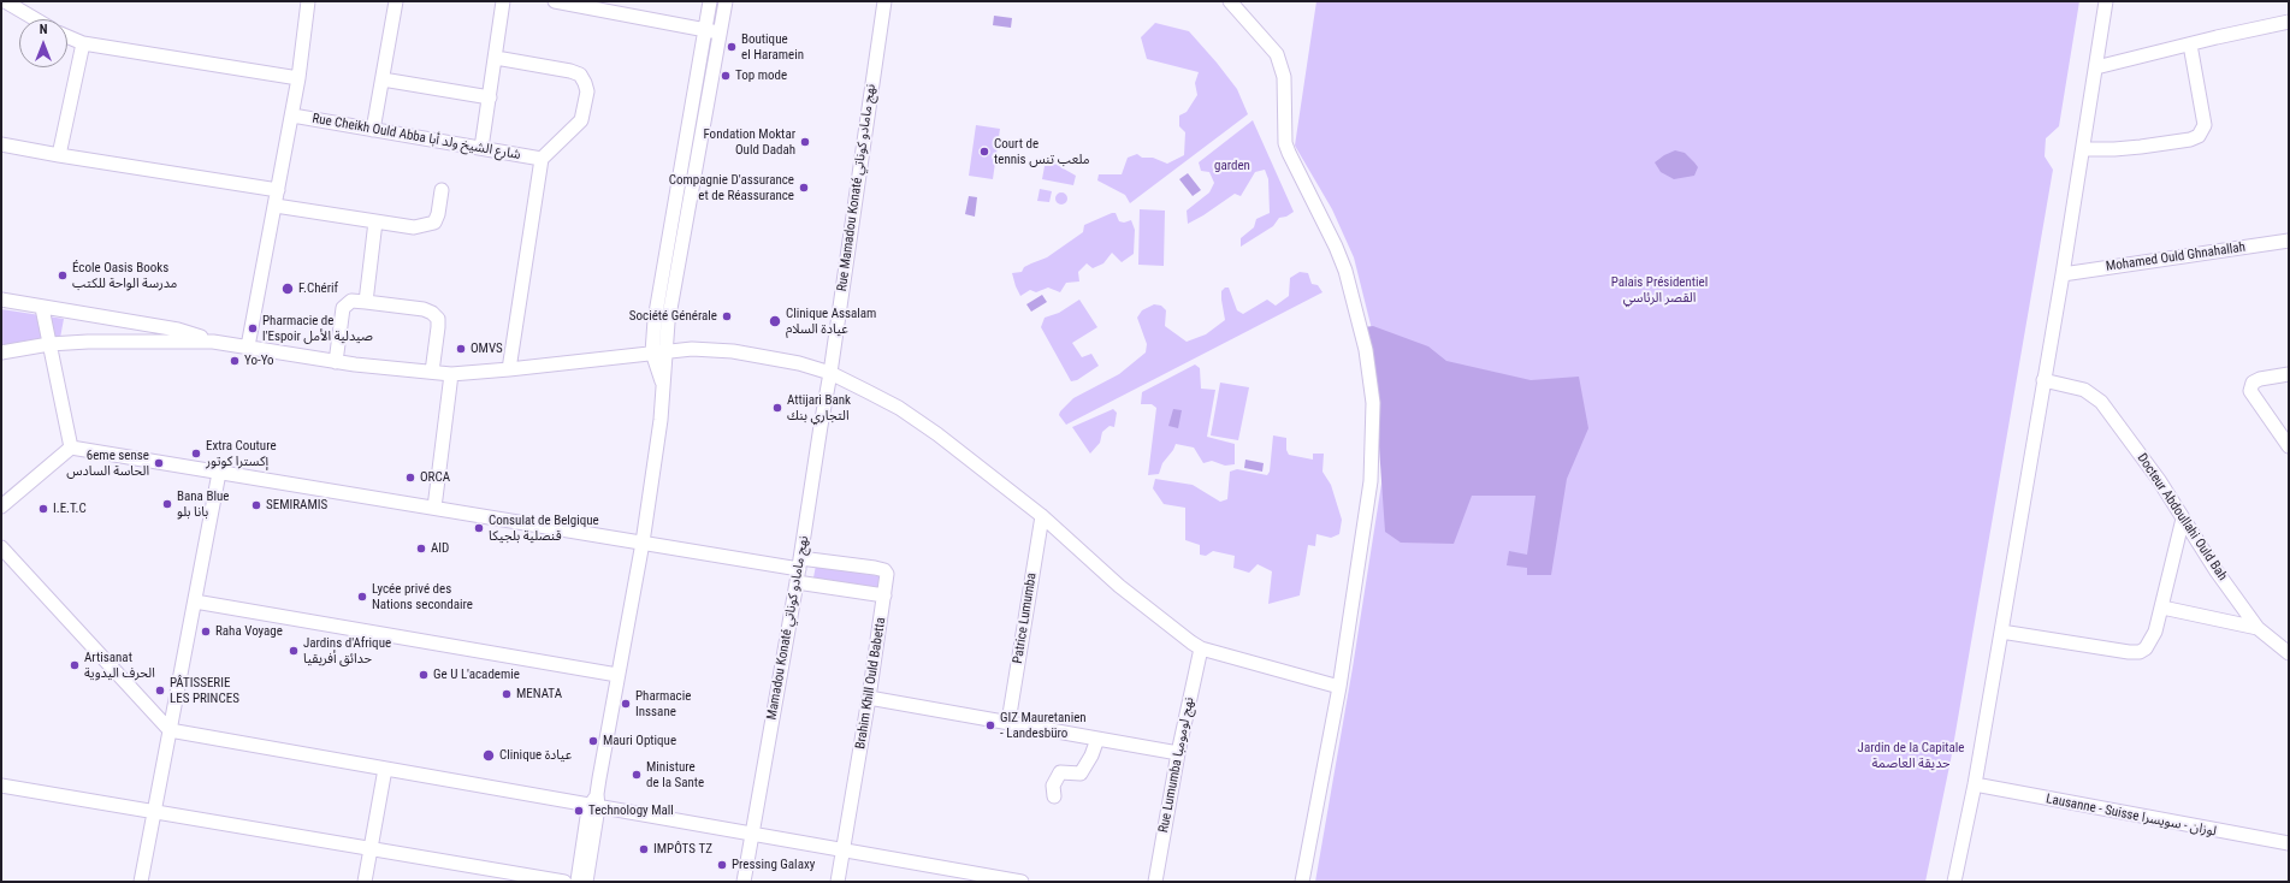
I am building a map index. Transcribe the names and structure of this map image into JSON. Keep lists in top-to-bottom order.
{
  "streets": {
    "street": [
      "Rue Cheikh Ould Abba شارع الشيخ ولد أبا",
      "Rue Mamadou Konaté نهج مامادو كوناتي",
      "Mohamed Ould Ghnahallah",
      "Docteur Abdoullahi Ould Bah",
      "Patrice Lumumba",
      "Mamadou Konaté نهج مامادو كوناتي",
      "Brahim Khill Ould Babetta",
      "Rue Lumumba نهج لومومبا",
      "Lausanne - Suisse لوزان - سويسرا"
    ]
  },
  "crossings": [
    ["Rue Mamadou Konaté نهج مامادو كوناتي", "Mamadou Konaté نهج مامادو كوناتي"],
    ["Mamadou Konaté نهج مامادو كوناتي", "Brahim Khill Ould Babetta"]
  ],
  "parks": ["garden", "Palais Présidentiel القصر الرئاسي", "Jardin de la Capitale حديقة العاصمة"],
  "places": [
    "Boutique el Haramein",
    "Top mode",
    "Fondation Moktar Ould Dadah",
    "Court de tennis ملعب تنس",
    "Compagnie D'assurance et de Réassurance",
    "École Oasis Books مدرسة الواحة للكتب",
    "F.Chérif",
    "Société Générale",
    "Clinique Assalam عيادة السلام",
    "Pharmacie de l'Espoir صيدلية الأمل",
    "OMVS",
    "Yo-Yo",
    "Attijari Bank التجاري بنك",
    "Extra Couture إكسترا كوتور",
    "6eme sense الحاسة السادس",
    "ORCA",
    "Bana Blue بانا بلو",
    "SEMIRAMIS",
    "I.E.T.C",
    "Consulat de Belgique قنصلية بلجيكا",
    "AID",
    "Lycée privé des Nations secondaire",
    "Raha Voyage",
    "Jardins d'Afrique حدائق أفريقيا",
    "Artisanat الحرف اليدوية",
    "Ge U L'academie",
    "PÂTISSERIE LES PRINCES",
    "MENATA",
    "Pharmacie Inssane",
    "GIZ Mauretanien - Landesbüro",
    "Mauri Optique",
    "Clinique عيادة",
    "Ministure de la Sante",
    "Technology Mall",
    "IMPÔTS TZ",
    "Pressing Galaxy"
  ],
  "north": "top"
}
